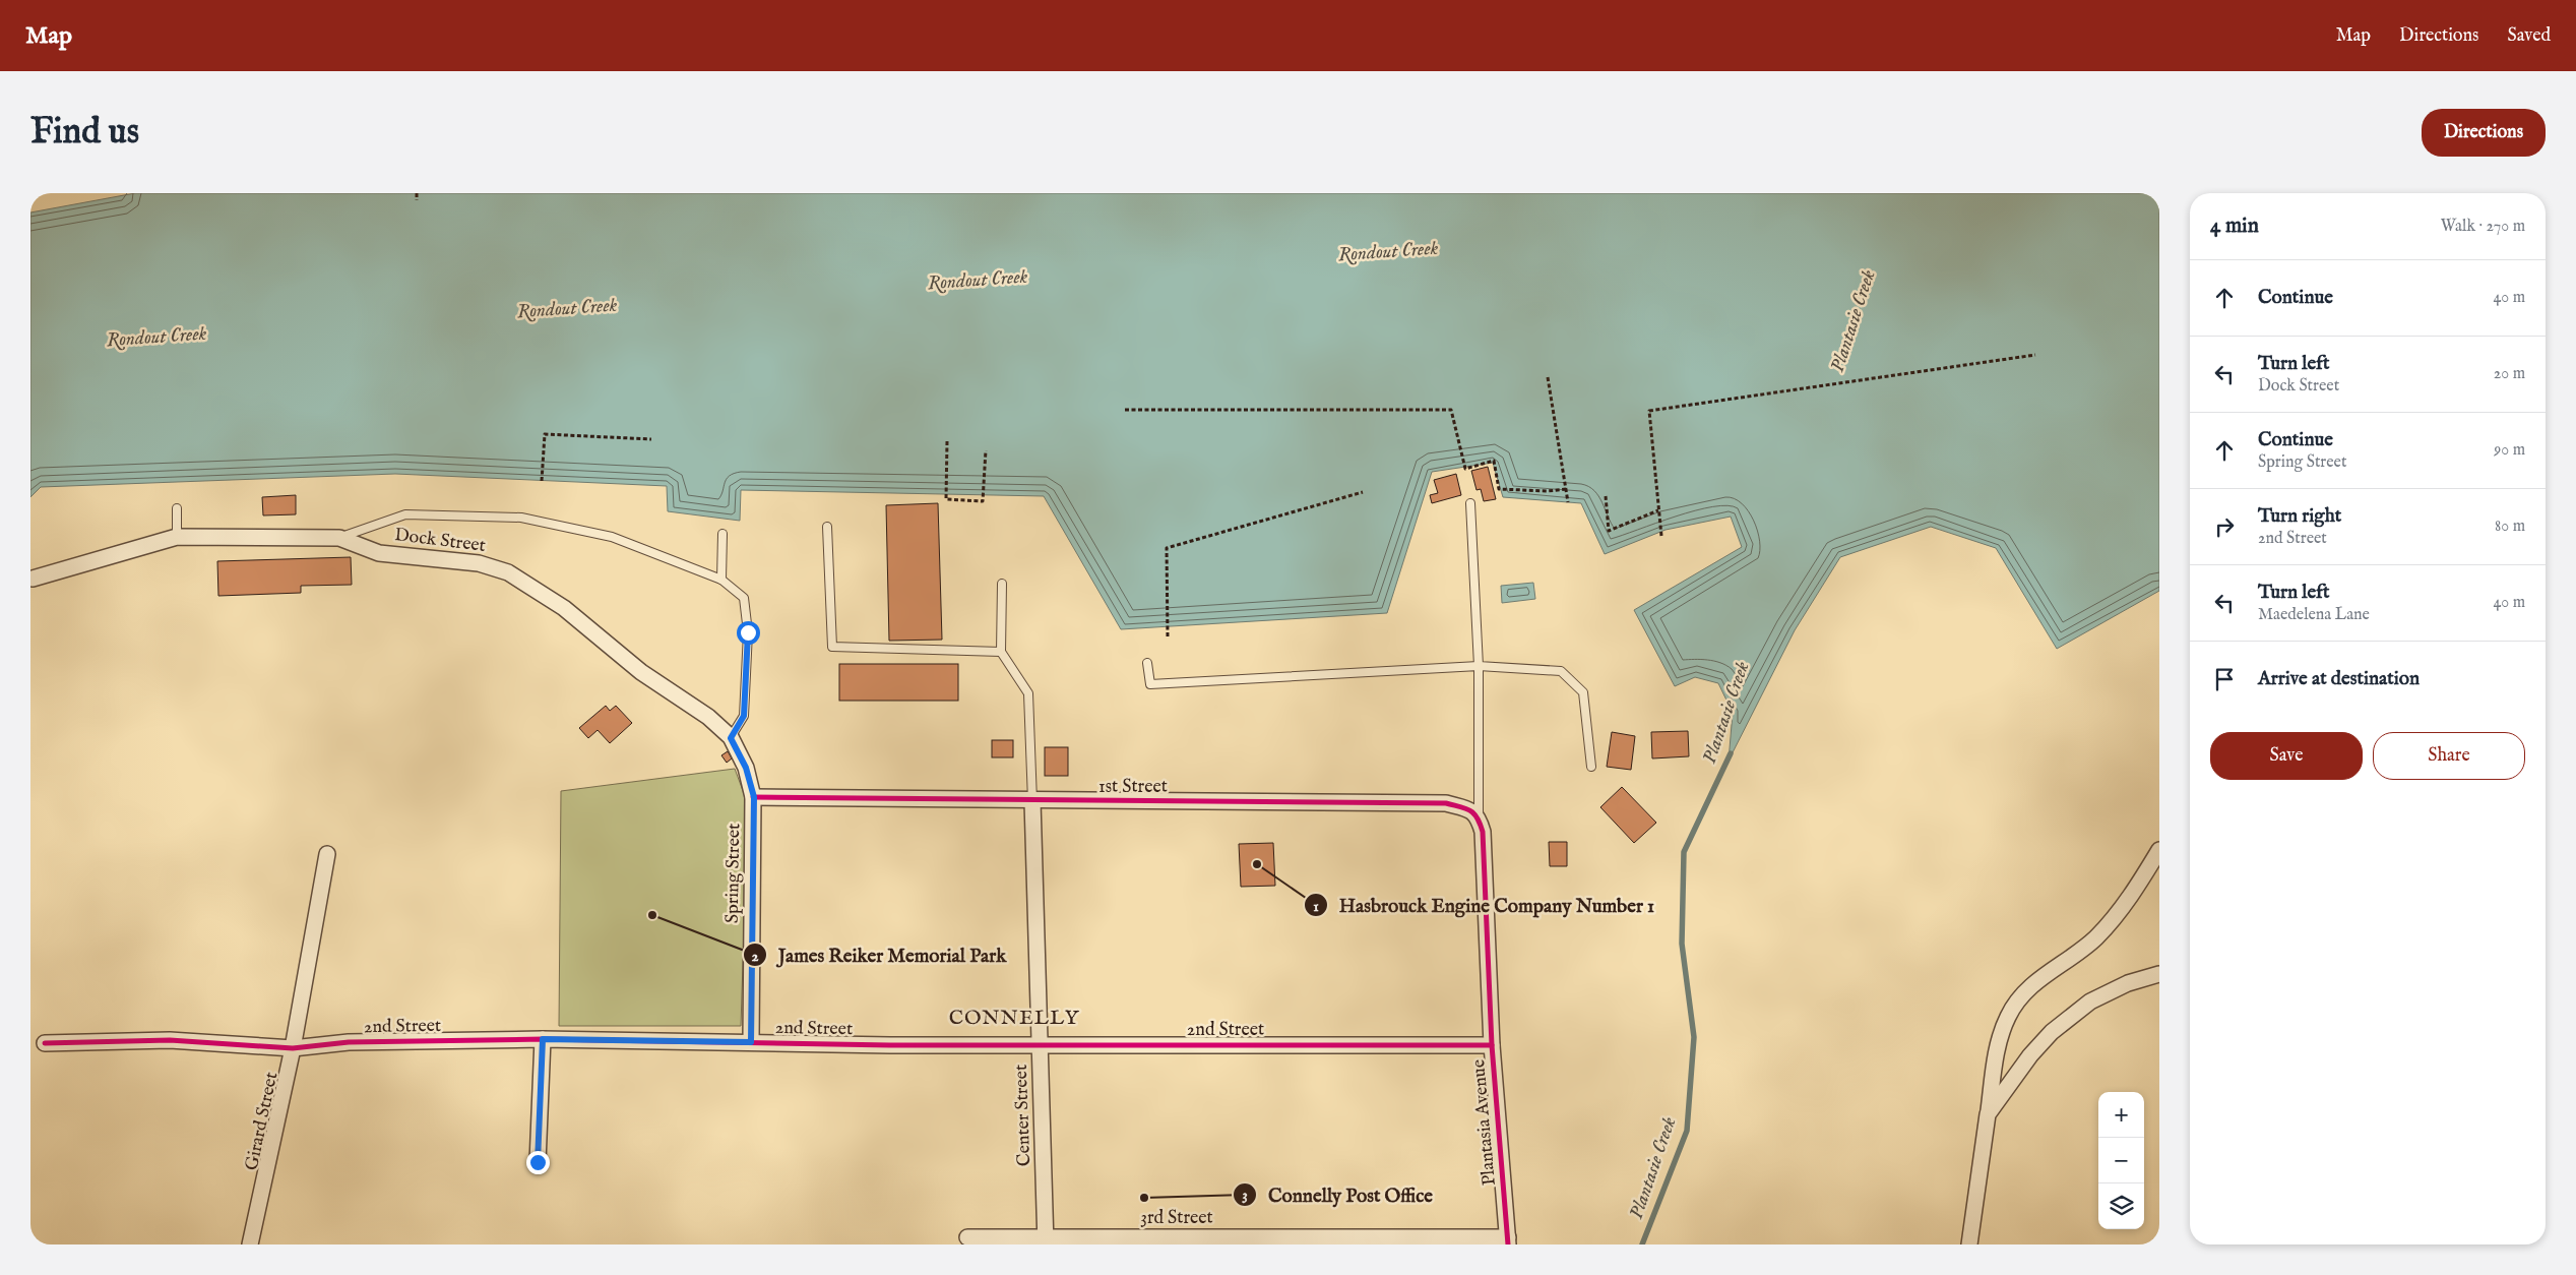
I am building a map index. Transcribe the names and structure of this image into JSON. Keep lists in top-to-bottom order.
{
  "streets": {
    "street": [
      "Dock Street",
      "1st Street",
      "Spring Street",
      "2nd Street",
      "Center Street",
      "Girard Street",
      "Plantasia Avenue",
      "3rd Street"
    ]
  },
  "crossings": [
    ["Dock Street", "1st Street"],
    ["Dock Street", "Spring Street"],
    ["1st Street", "Spring Street"],
    ["1st Street", "Center Street"],
    ["1st Street", "Plantasia Avenue"],
    ["Spring Street", "2nd Street"],
    ["2nd Street", "Center Street"],
    ["2nd Street", "Girard Street"],
    ["2nd Street", "Plantasia Avenue"],
    ["Center Street", "3rd Street"],
    ["Plantasia Avenue", "3rd Street"]
  ],
  "districts": ["CONNELLY"],
  "water": ["Rondout Creek", "Plantasie Creek"],
  "places": ["Hasbrouck Engine Company Number 1", "James Reiker Memorial Park", "Connelly Post Office"],
  "page": {
    "header": "Map",
    "nav": ["Map", "Directions", "Saved"],
    "buttons": [
      "Directions",
      ["Save", "Share"]
    ],
    "title": "Find us",
    "heading": ["4 min", "Walk · 270 m"],
    "list": [
      ["Continue", "40 m"],
      ["Turn left", "Dock Street", "20 m"],
      ["Continue", "Spring Street", "90 m"],
      ["Turn right", "2nd Street", "80 m"],
      ["Turn left", "Maedelena Lane", "40 m"],
      "Arrive at destination"
    ],
    "map_buttons": ["+", "−"]
  }
}
